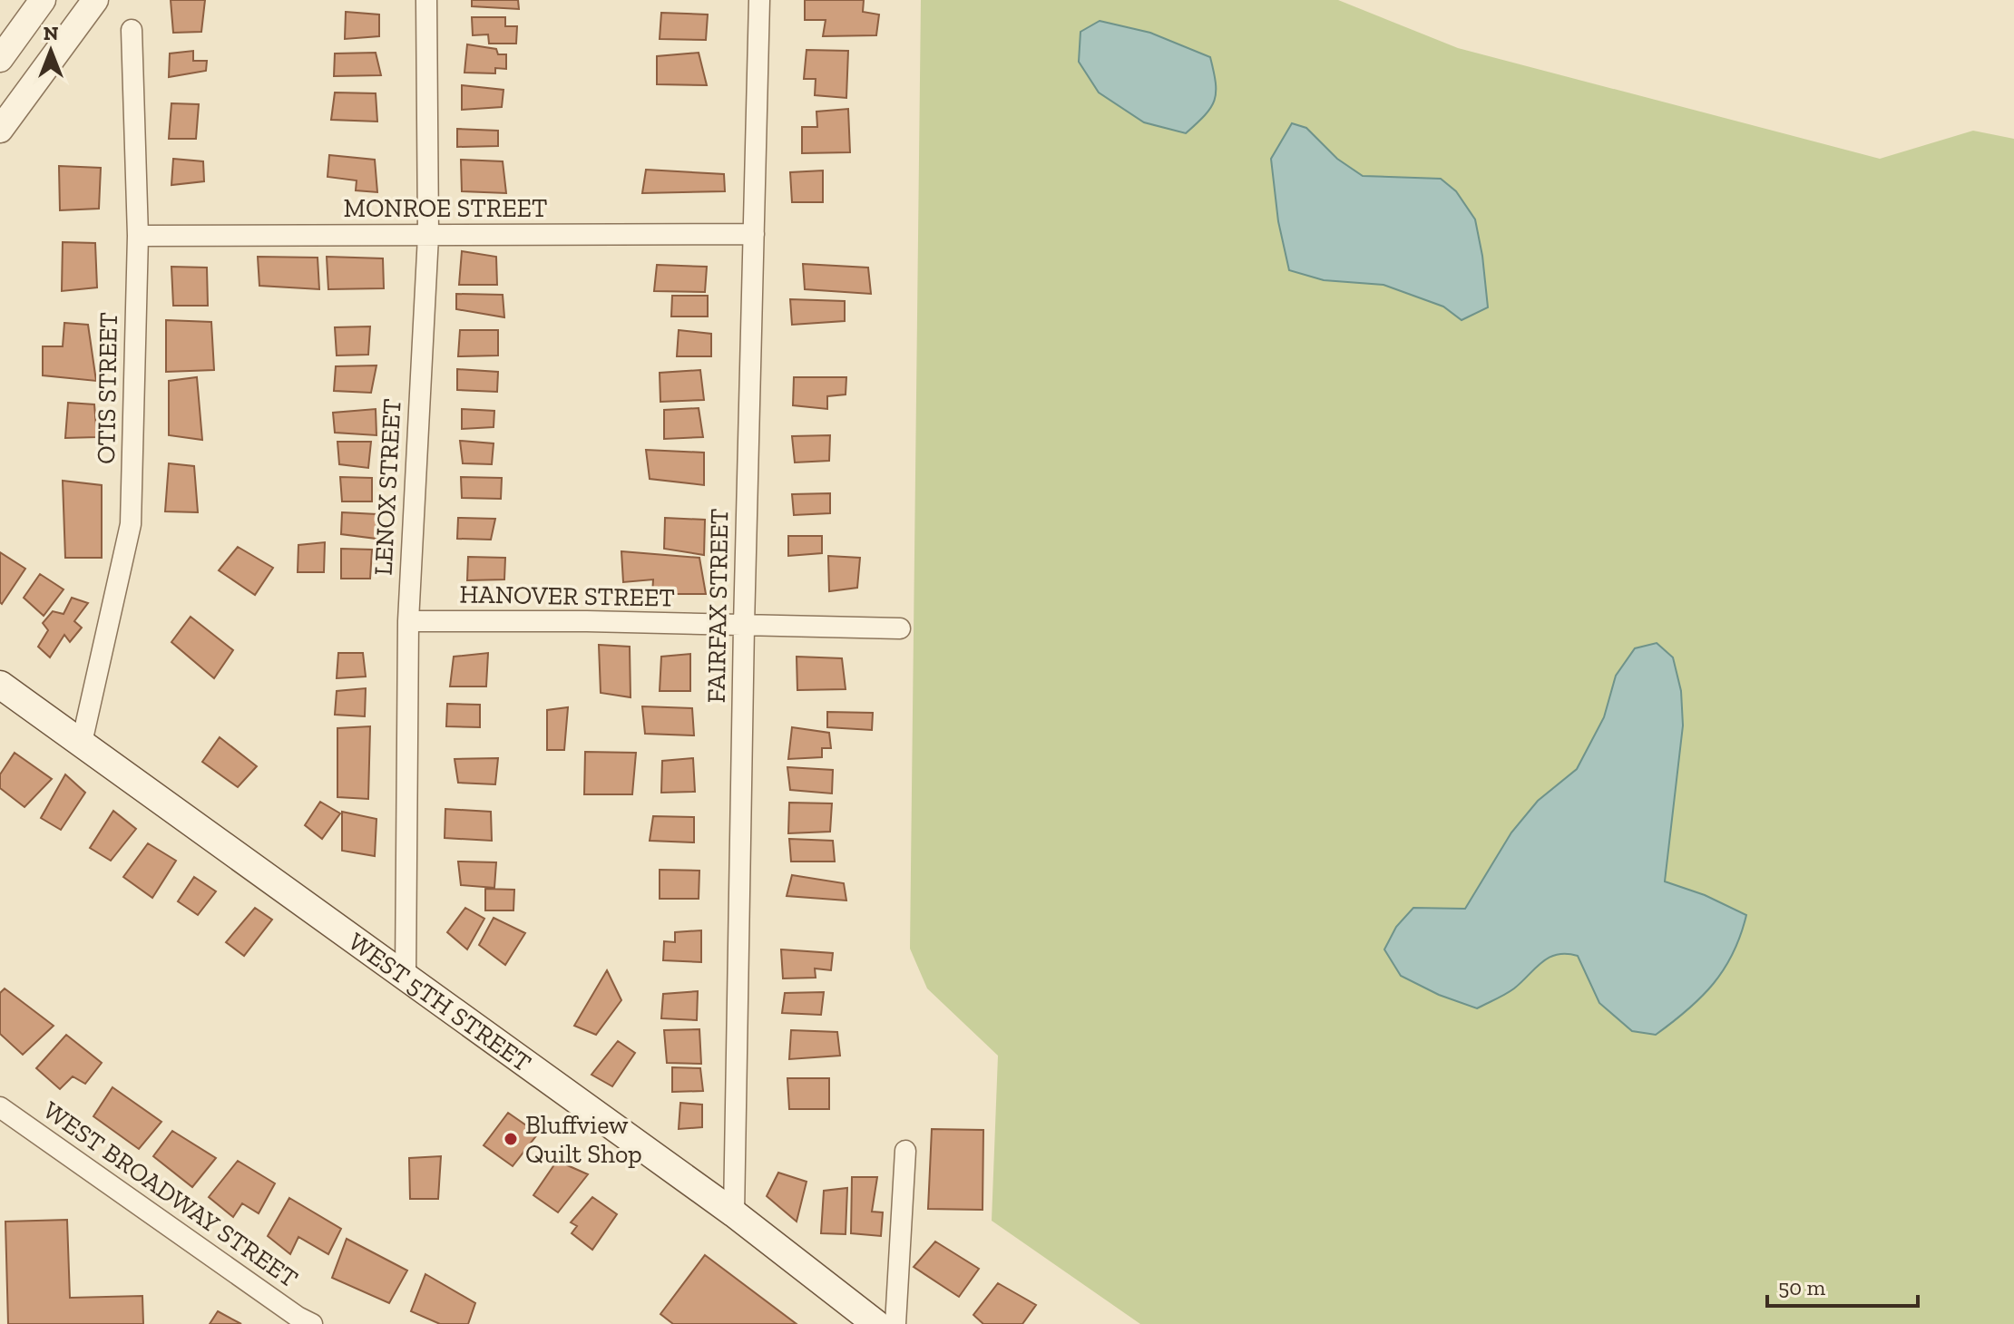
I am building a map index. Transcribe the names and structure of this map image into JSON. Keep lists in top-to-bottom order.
{
  "streets": {
    "main road": ["WEST 5TH STREET"],
    "street": [
      "MONROE STREET",
      "OTIS STREET",
      "LENOX STREET",
      "HANOVER STREET",
      "FAIRFAX STREET",
      "WEST BROADWAY STREET"
    ]
  },
  "crossings": [
    ["MONROE STREET", "OTIS STREET"],
    ["MONROE STREET", "LENOX STREET"],
    ["MONROE STREET", "FAIRFAX STREET"],
    ["OTIS STREET", "WEST 5TH STREET"],
    ["LENOX STREET", "HANOVER STREET"],
    ["LENOX STREET", "WEST 5TH STREET"],
    ["HANOVER STREET", "FAIRFAX STREET"],
    ["FAIRFAX STREET", "WEST 5TH STREET"]
  ],
  "places": ["Bluffview Quilt Shop"],
  "scale_bar": "50 m",
  "north": "top"
}
